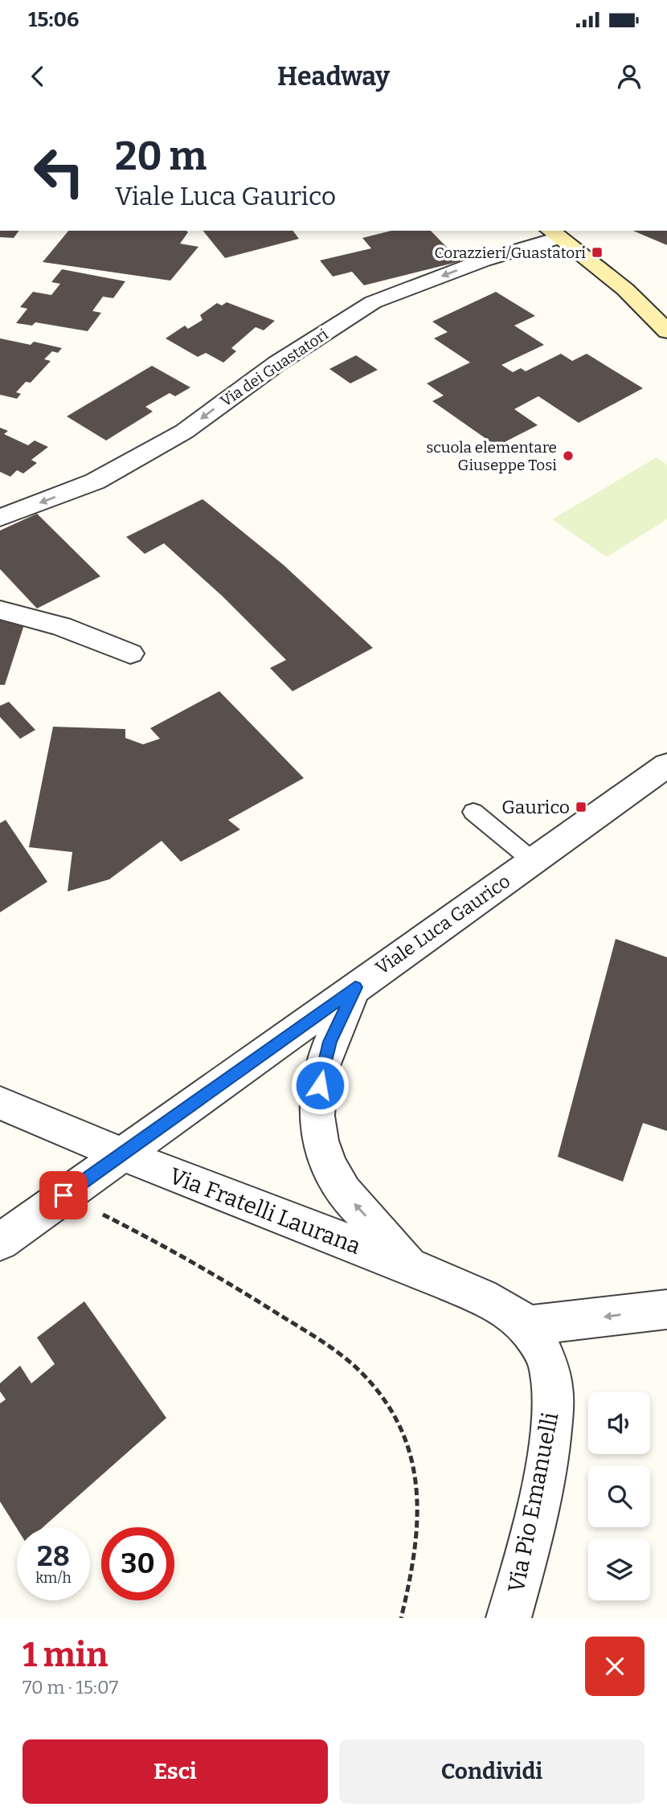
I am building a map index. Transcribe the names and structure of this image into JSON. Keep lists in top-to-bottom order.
{
  "streets": {
    "street": [
      "Via dei Guastatori",
      "Viale Luca Gaurico",
      "Via Fratelli Laurana",
      "Via Pio Emanuelli"
    ]
  },
  "crossings": [
    ["Viale Luca Gaurico", "Via Fratelli Laurana"],
    ["Via Fratelli Laurana", "Via Pio Emanuelli"]
  ],
  "one_way": ["Via dei Guastatori"],
  "places": {
    "transit": ["Corazzieri/Guastatori", "Gaurico"],
    "other": ["scuola elementare Giuseppe Tosi"]
  },
  "page": {
    "status": "15:06",
    "header": "Headway",
    "turn": ["20 m", "Viale Luca Gaurico"],
    "speed": "28 km/h",
    "limit": "30",
    "heading": ["1 min", "70 m · 15:07"],
    "buttons": ["Esci", "Condividi"]
  }
}
